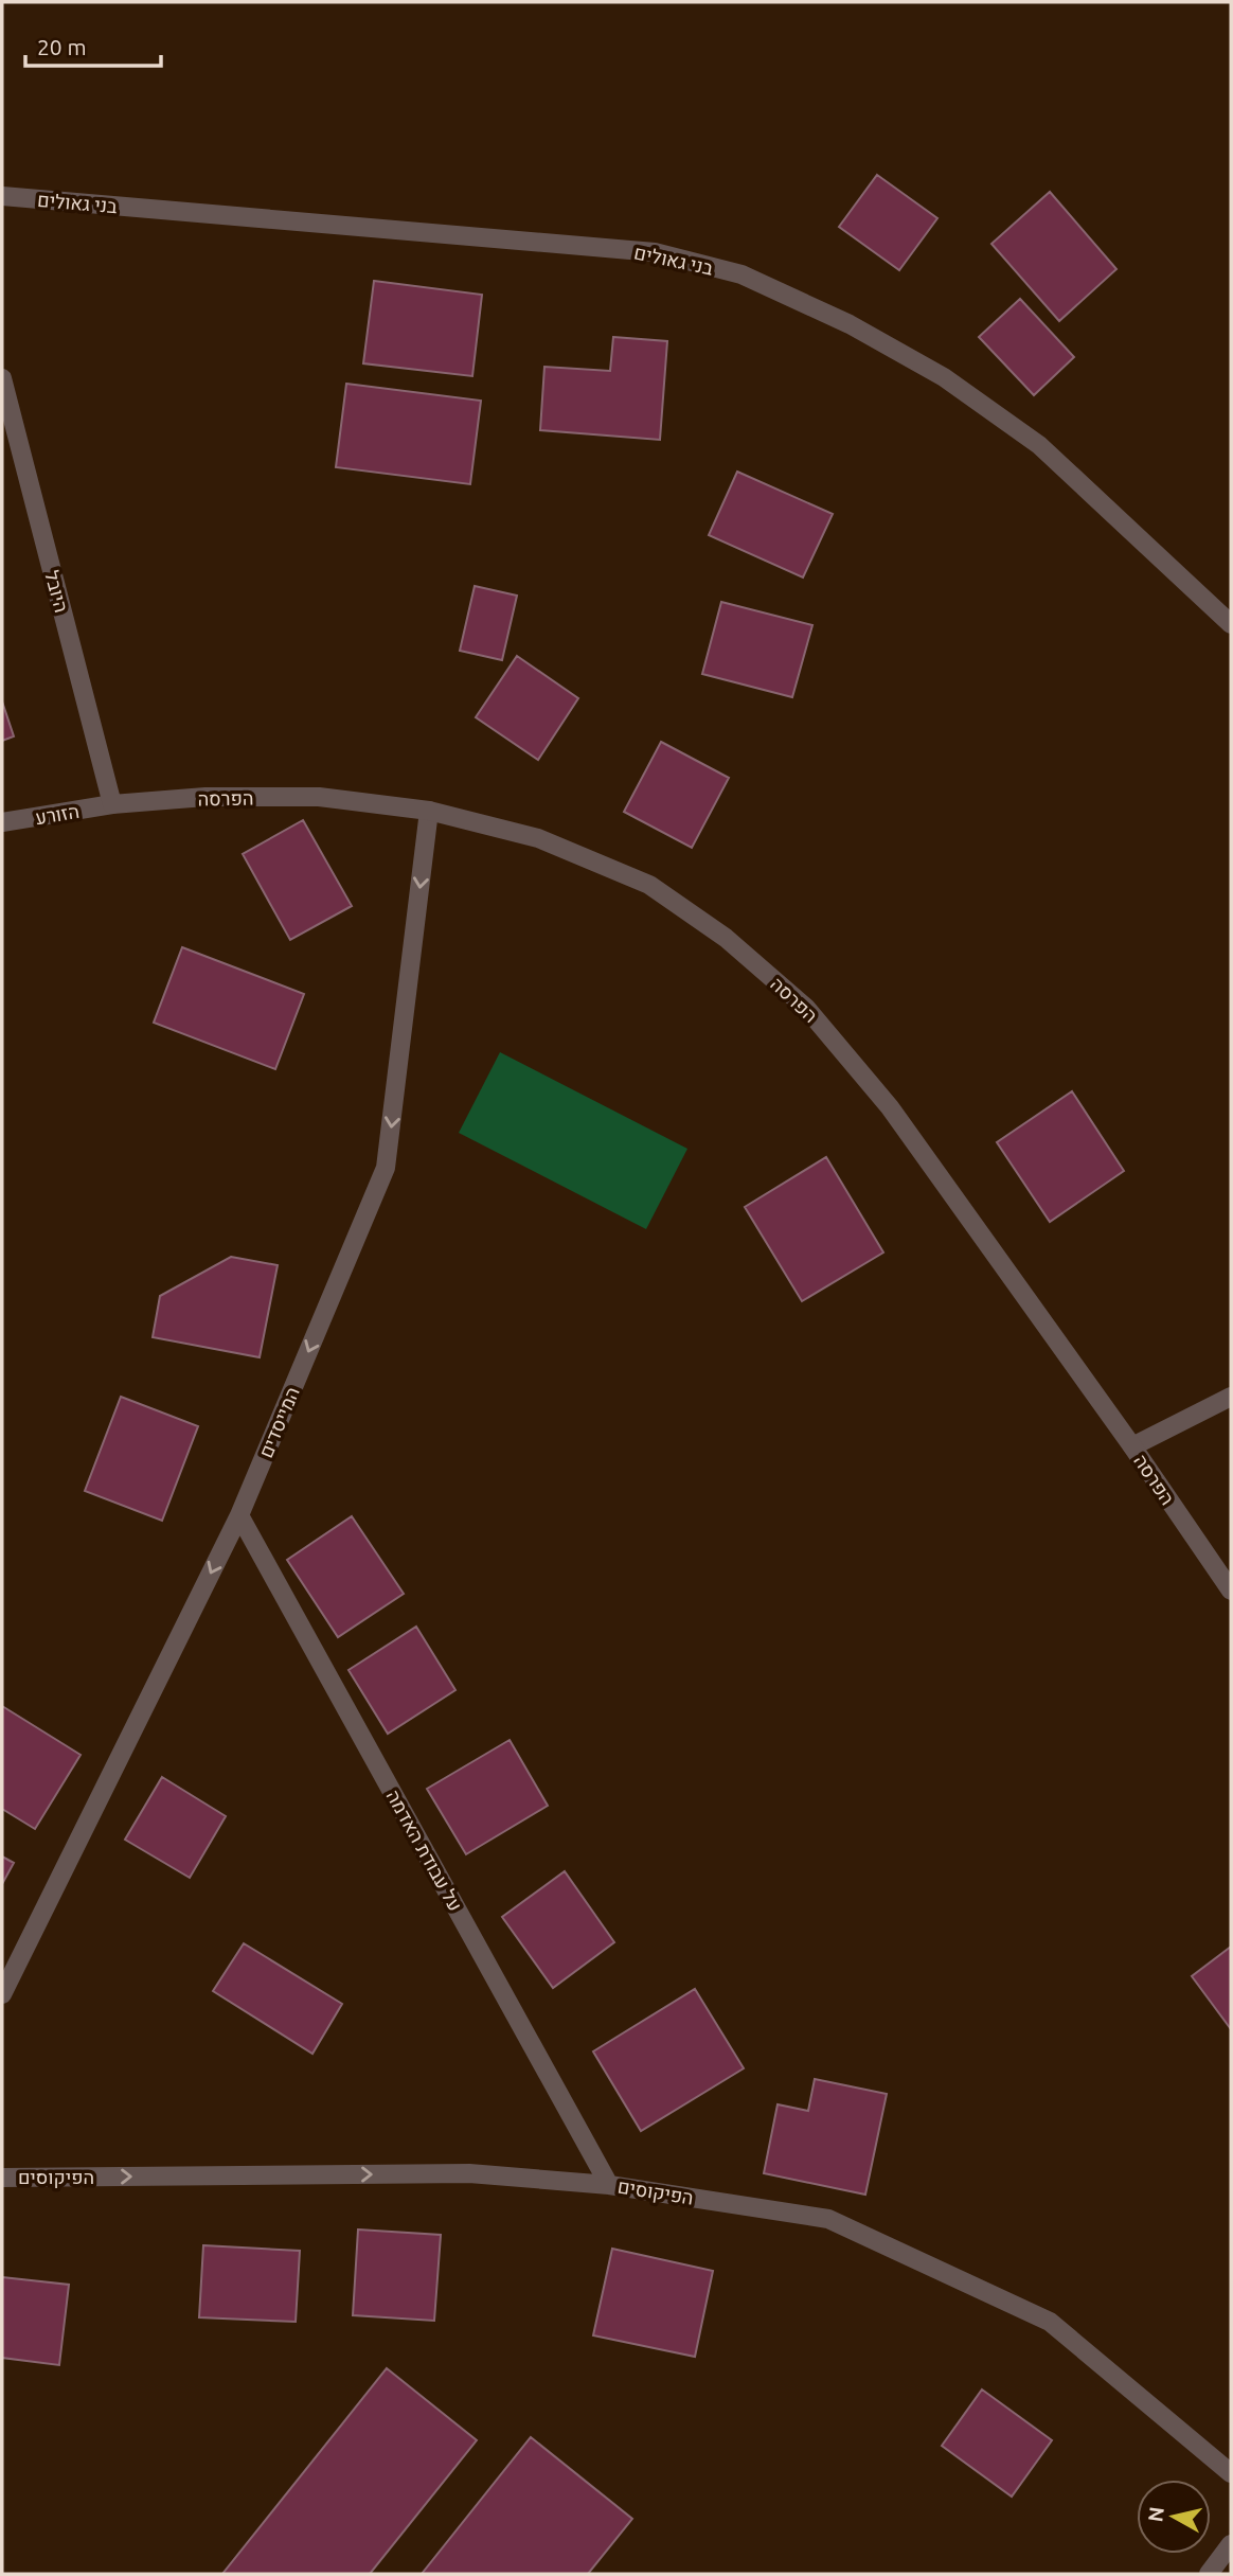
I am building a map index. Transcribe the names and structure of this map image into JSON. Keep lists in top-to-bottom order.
{
  "streets": {
    "street": [
      "בני גאולים",
      "היובל",
      "הפרסה",
      "הזורע",
      "המייסדים",
      "על עבודת האדמה",
      "הפיקוסים"
    ]
  },
  "crossings": [
    ["היובל", "הפרסה"],
    ["היובל", "הזורע"],
    ["הפרסה", "הזורע"],
    ["הפרסה", "המייסדים"],
    ["המייסדים", "על עבודת האדמה"],
    ["על עבודת האדמה", "הפיקוסים"]
  ],
  "one_way": ["המייסדים", "הפיקוסים"],
  "scale_bar": "20 m",
  "north": "left"
}
